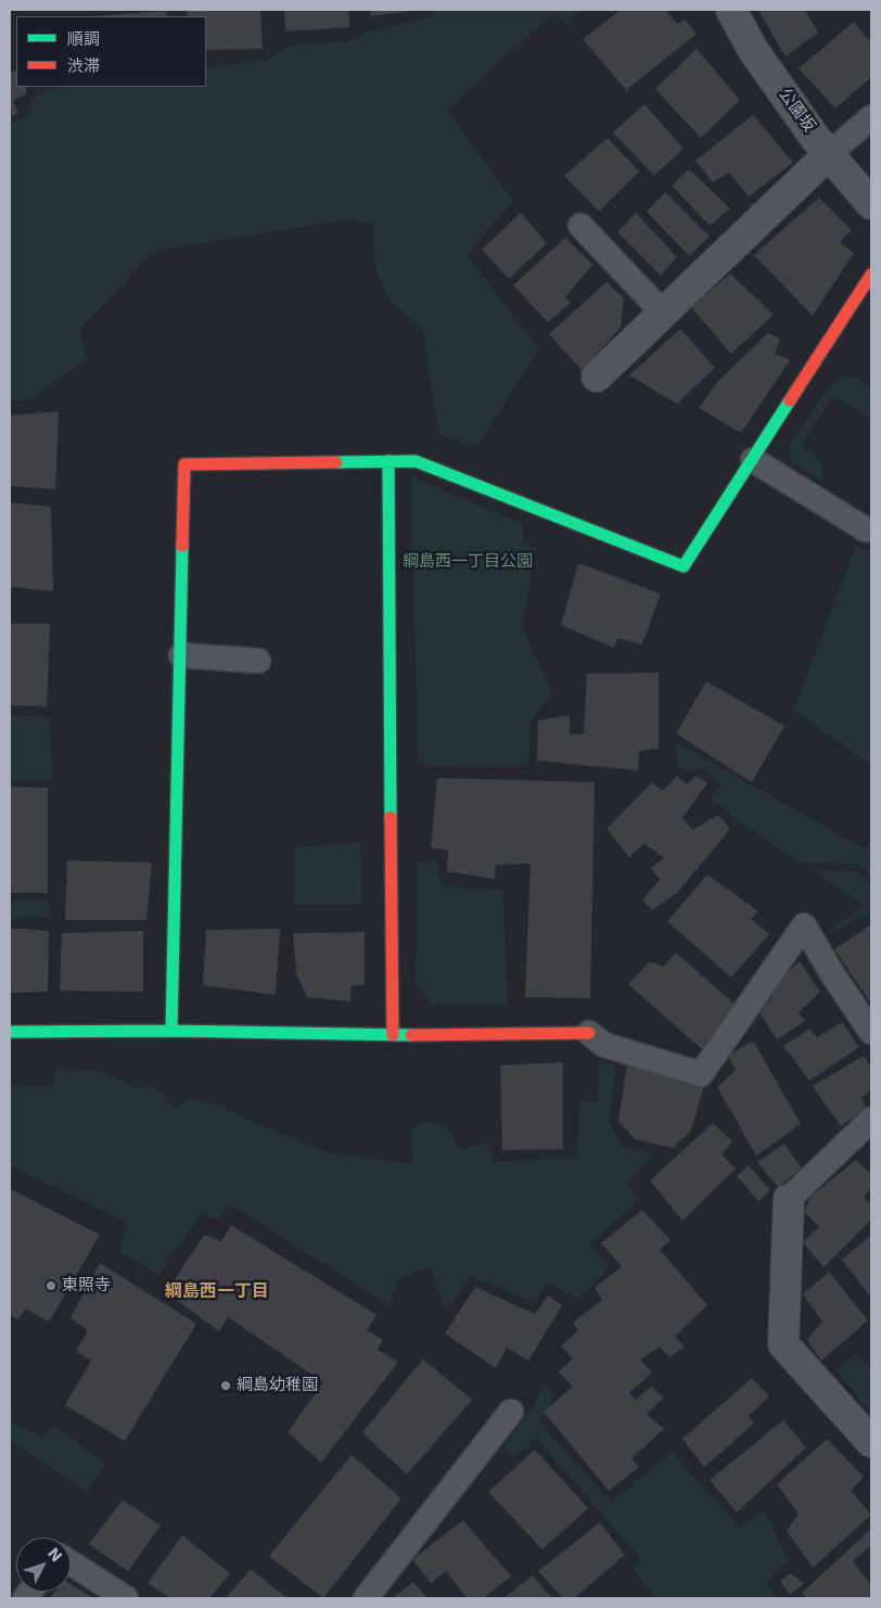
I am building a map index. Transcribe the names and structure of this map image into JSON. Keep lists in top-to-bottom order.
{
  "streets": {
    "street": ["公園坂"]
  },
  "districts": ["綱島西一丁目"],
  "parks": ["綱島西一丁目公園"],
  "places": ["東照寺", "綱島幼稚園"],
  "legend": ["順調", "渋滞"],
  "north": "top right"
}
